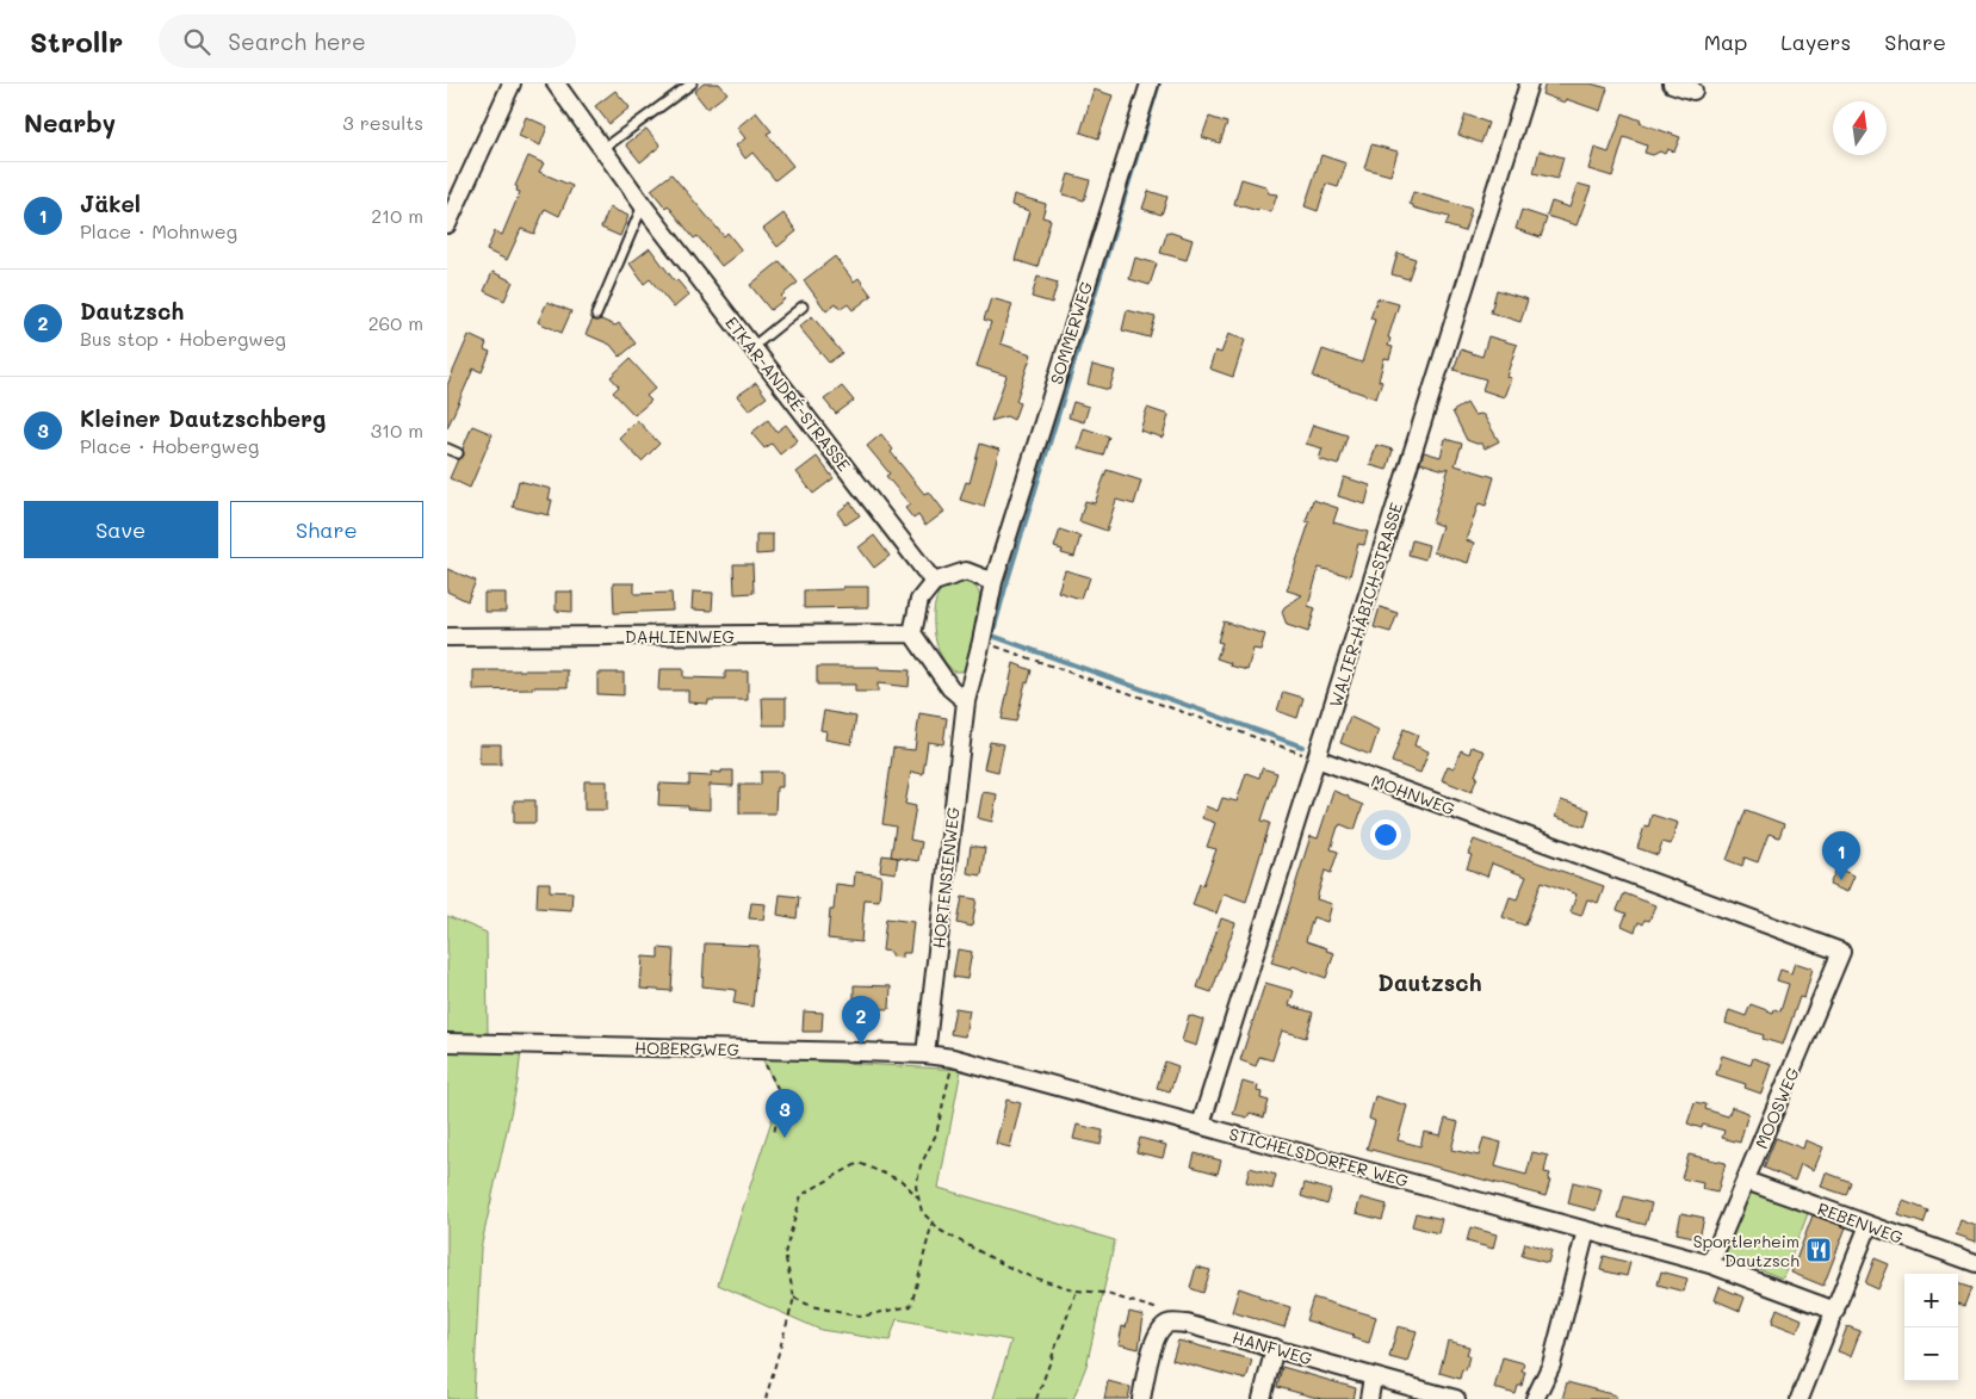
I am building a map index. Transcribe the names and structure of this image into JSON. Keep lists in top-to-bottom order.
{
  "streets": {
    "street": [
      "SOMMERWEG",
      "ETKAR-ANDRÉ-STRASSE",
      "WALTER-HÄBICH-STRASSE",
      "DAHLIENWEG",
      "MOHNWEG",
      "HORTENSIENWEG",
      "HOBERGWEG",
      "MOOSWEG",
      "STICHELSDORFER WEG",
      "REBENWEG",
      "HANFWEG"
    ]
  },
  "crossings": [
    ["SOMMERWEG", "HORTENSIENWEG"],
    ["WALTER-HÄBICH-STRASSE", "MOHNWEG"],
    ["WALTER-HÄBICH-STRASSE", "STICHELSDORFER WEG"],
    ["MOHNWEG", "MOOSWEG"],
    ["HORTENSIENWEG", "HOBERGWEG"],
    ["HORTENSIENWEG", "STICHELSDORFER WEG"],
    ["HOBERGWEG", "STICHELSDORFER WEG"],
    ["MOOSWEG", "STICHELSDORFER WEG"],
    ["MOOSWEG", "REBENWEG"]
  ],
  "districts": ["Dautzsch"],
  "places": {
    "restaurant": ["Sportlerheim Dautzsch"]
  },
  "north": "top",
  "page": {
    "header": "Strollr",
    "search": "Search here",
    "nav": ["Map", "Layers", "Share"],
    "heading": ["Nearby", "3 results"],
    "list": [
      {
        "mark": "1",
        "name": "Jäkel",
        "note": "Place · Mohnweg",
        "value": "210 m"
      },
      {
        "mark": "2",
        "name": "Dautzsch",
        "note": "Bus stop · Hobergweg",
        "value": "260 m"
      },
      {
        "mark": "3",
        "name": "Kleiner Dautzschberg",
        "note": "Place · Hobergweg",
        "value": "310 m"
      }
    ],
    "buttons": ["Save", "Share"],
    "pins": ["1", "2", "3"],
    "map_buttons": ["+", "−"]
  }
}
